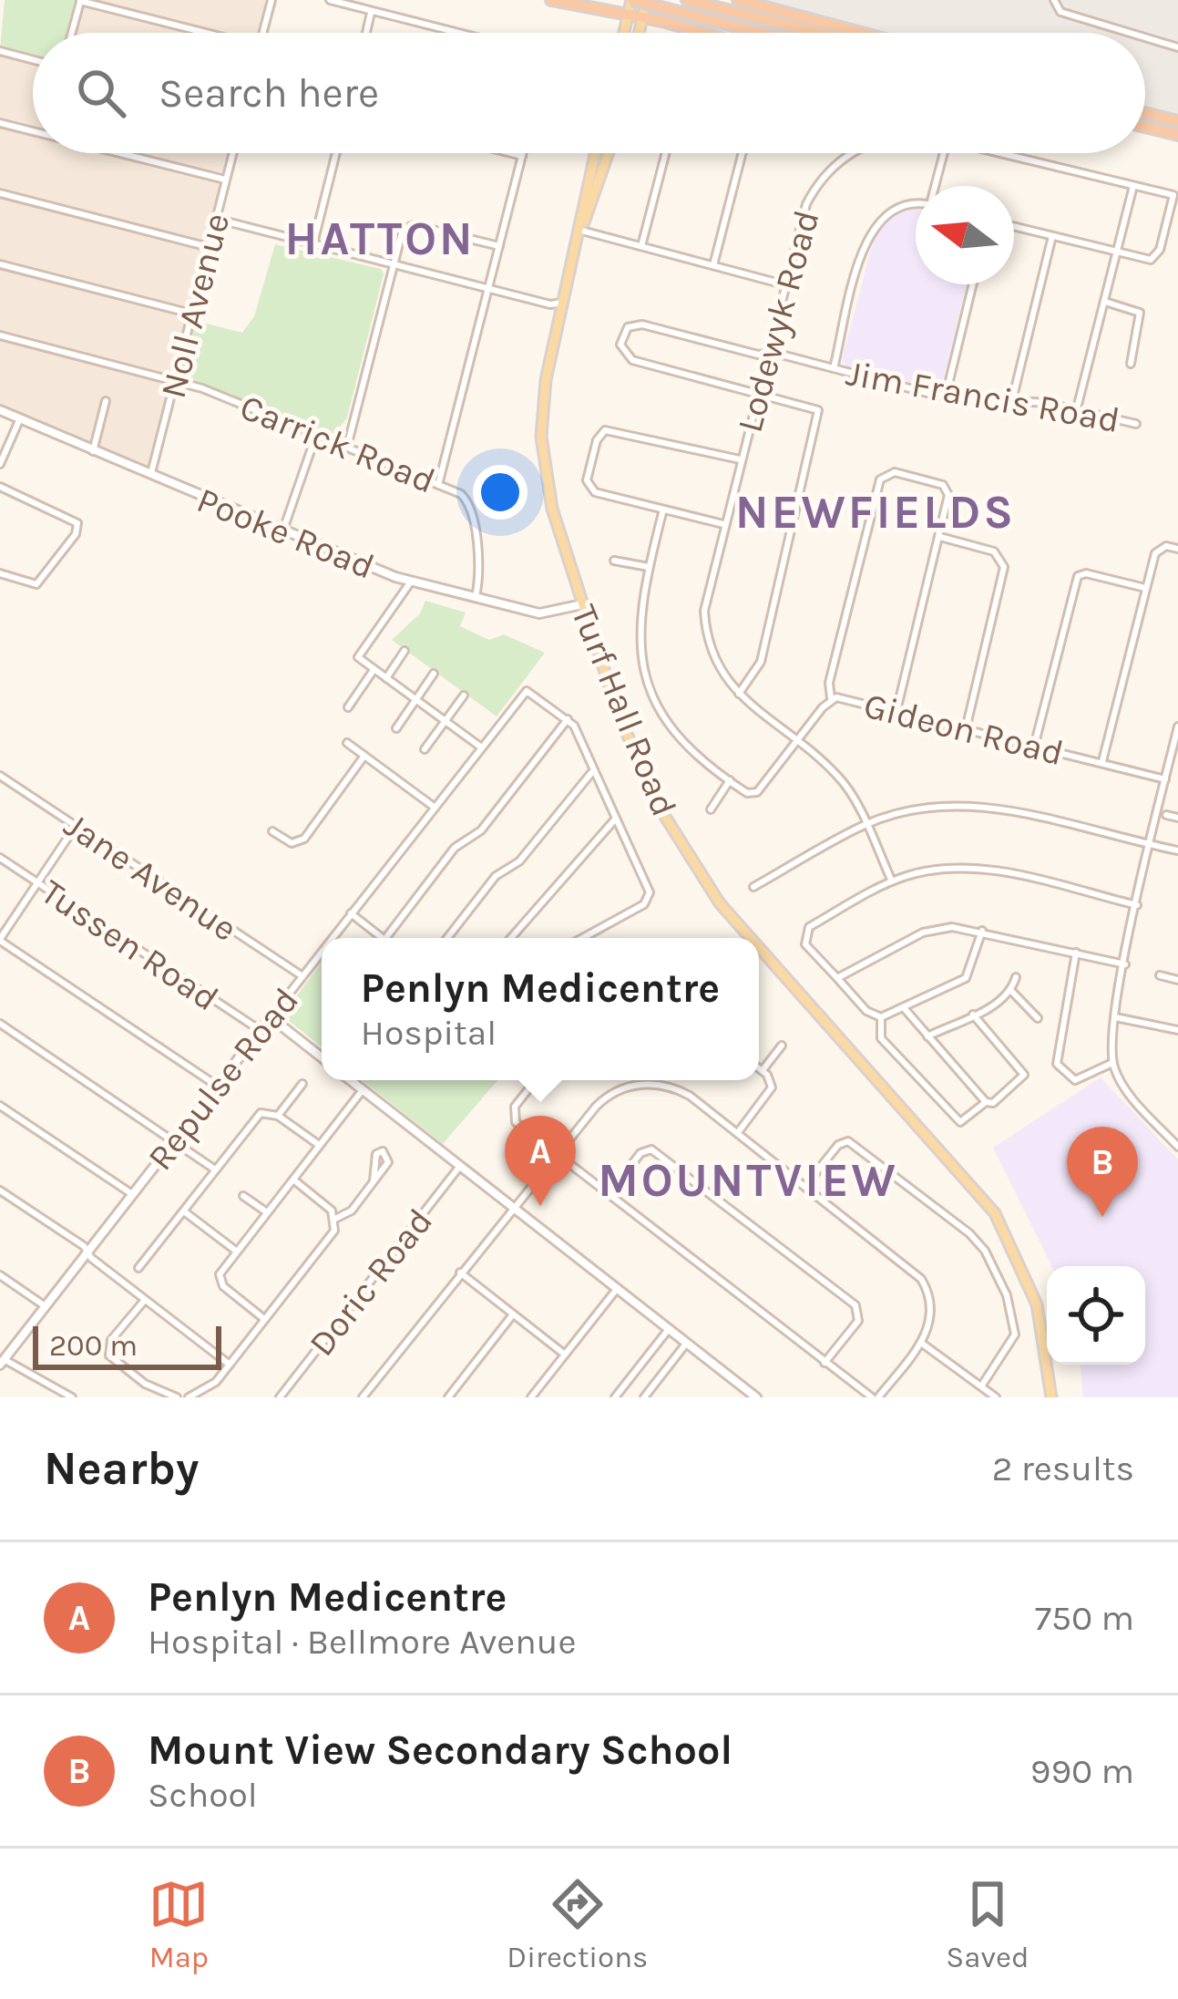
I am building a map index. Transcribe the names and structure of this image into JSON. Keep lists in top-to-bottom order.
{
  "streets": {
    "main road": ["Turf Hall Road"],
    "street": [
      "Noll Avenue",
      "Lodewyk Road",
      "Jim Francis Road",
      "Carrick Road",
      "Pooke Road",
      "Gideon Road",
      "Jane Avenue",
      "Tussen Road",
      "Repulse Road",
      "Doric Road"
    ]
  },
  "crossings": [
    ["Noll Avenue", "Carrick Road"],
    ["Noll Avenue", "Pooke Road"],
    ["Lodewyk Road", "Jim Francis Road"],
    ["Lodewyk Road", "Gideon Road"],
    ["Carrick Road", "Pooke Road"],
    ["Pooke Road", "Turf Hall Road"],
    ["Jane Avenue", "Repulse Road"],
    ["Tussen Road", "Repulse Road"]
  ],
  "districts": ["HATTON", "NEWFIELDS", "MOUNTVIEW"],
  "scale_bar": "200 m",
  "north": "left",
  "page": {
    "search": "Search here",
    "popup": ["Penlyn Medicentre", "Hospital"],
    "pins": ["A", "B"],
    "scale": "200 m",
    "heading": ["Nearby", "2 results"],
    "list": [
      {
        "mark": "A",
        "name": "Penlyn Medicentre",
        "note": "Hospital · Bellmore Avenue",
        "value": "750 m"
      },
      {
        "mark": "B",
        "name": "Mount View Secondary School",
        "note": "School",
        "value": "990 m"
      }
    ],
    "nav": ["Map", "Directions", "Saved"]
  }
}
